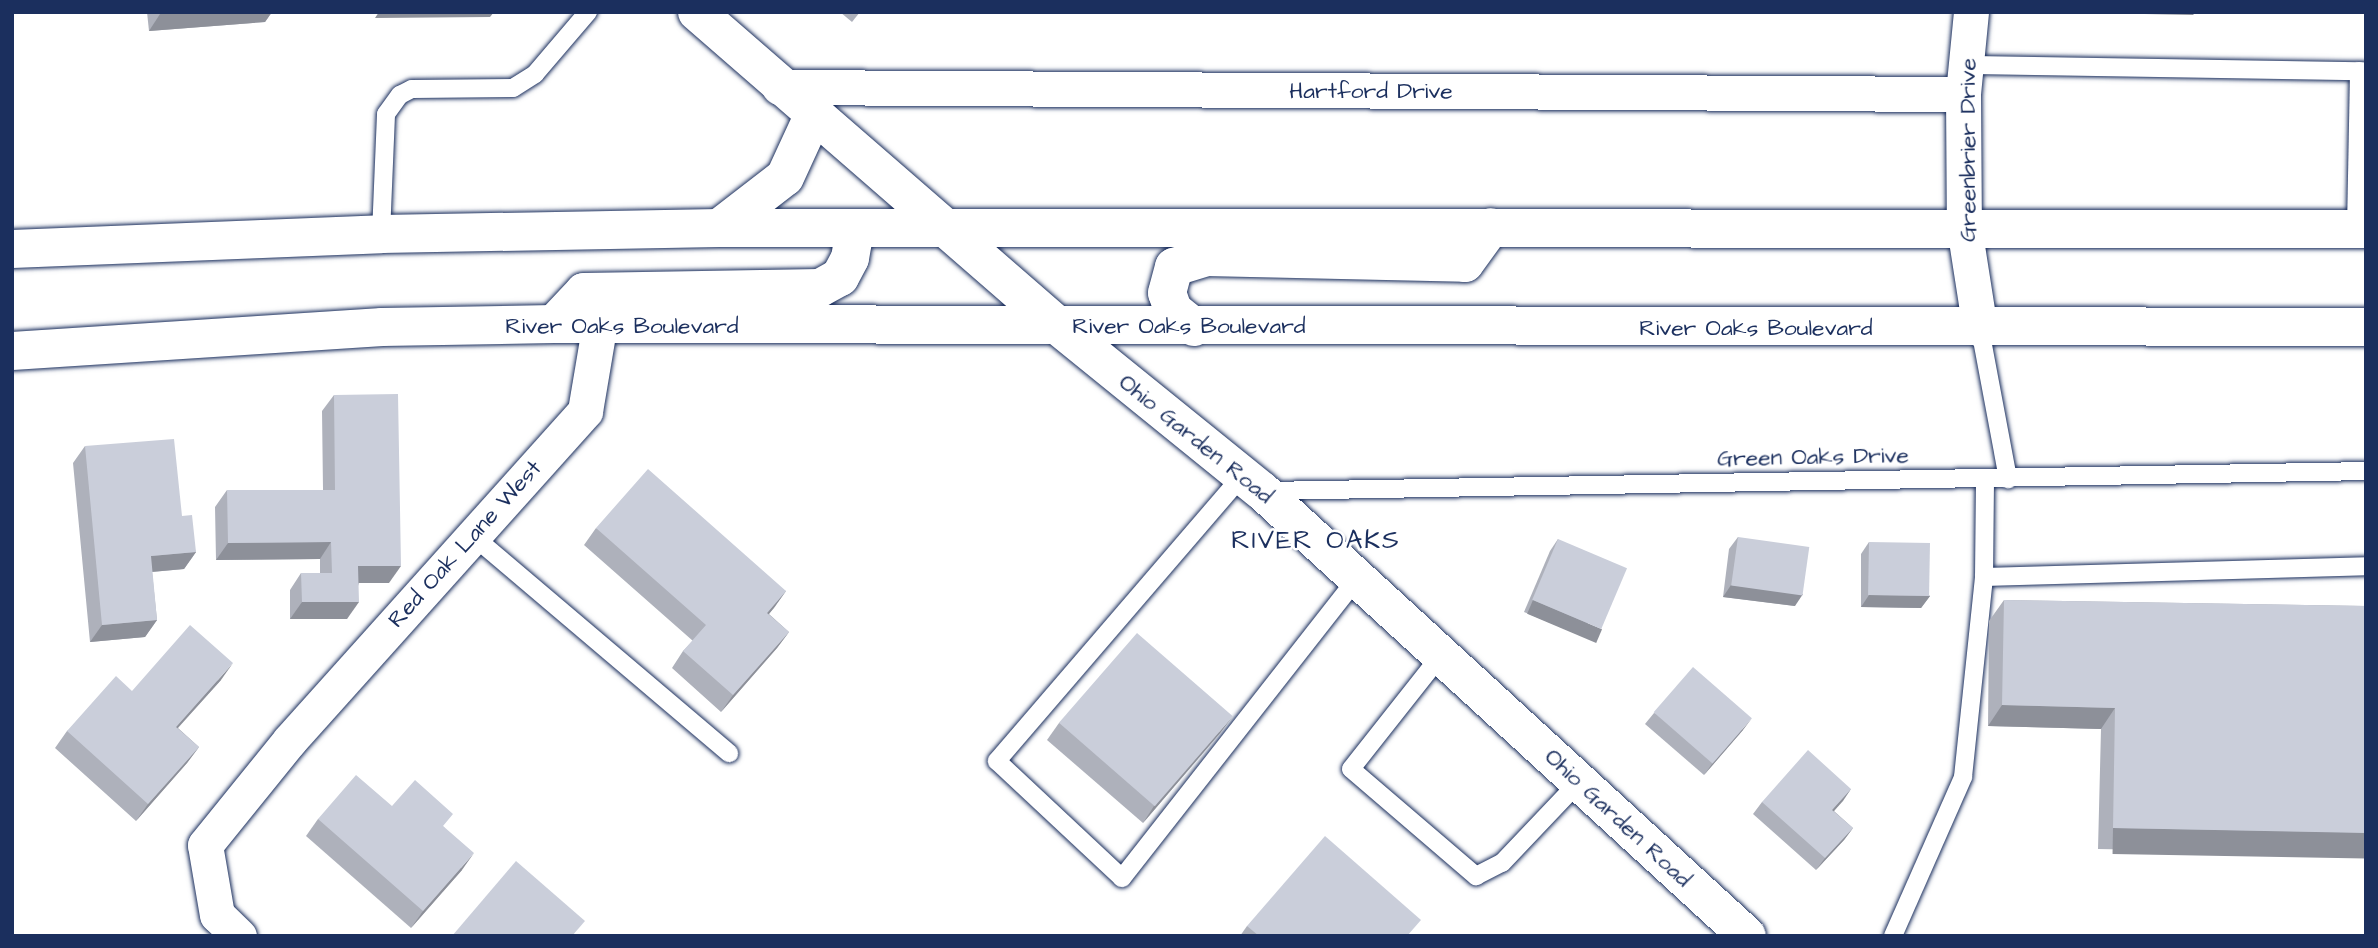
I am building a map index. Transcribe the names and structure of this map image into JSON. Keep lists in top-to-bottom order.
{
  "streets": {
    "main road": ["River Oaks Boulevard", "Ohio Garden Road"],
    "street": ["Hartford Drive", "Greenbrier Drive", "Red Oak Lane West"],
    "lane": ["Green Oaks Drive"]
  },
  "crossings": [
    ["Hartford Drive", "Greenbrier Drive"],
    ["Hartford Drive", "Ohio Garden Road"],
    ["Greenbrier Drive", "River Oaks Boulevard"],
    ["River Oaks Boulevard", "Ohio Garden Road"],
    ["River Oaks Boulevard", "Red Oak Lane West"],
    ["Ohio Garden Road", "Green Oaks Drive"]
  ],
  "districts": ["RIVER OAKS"]
}
